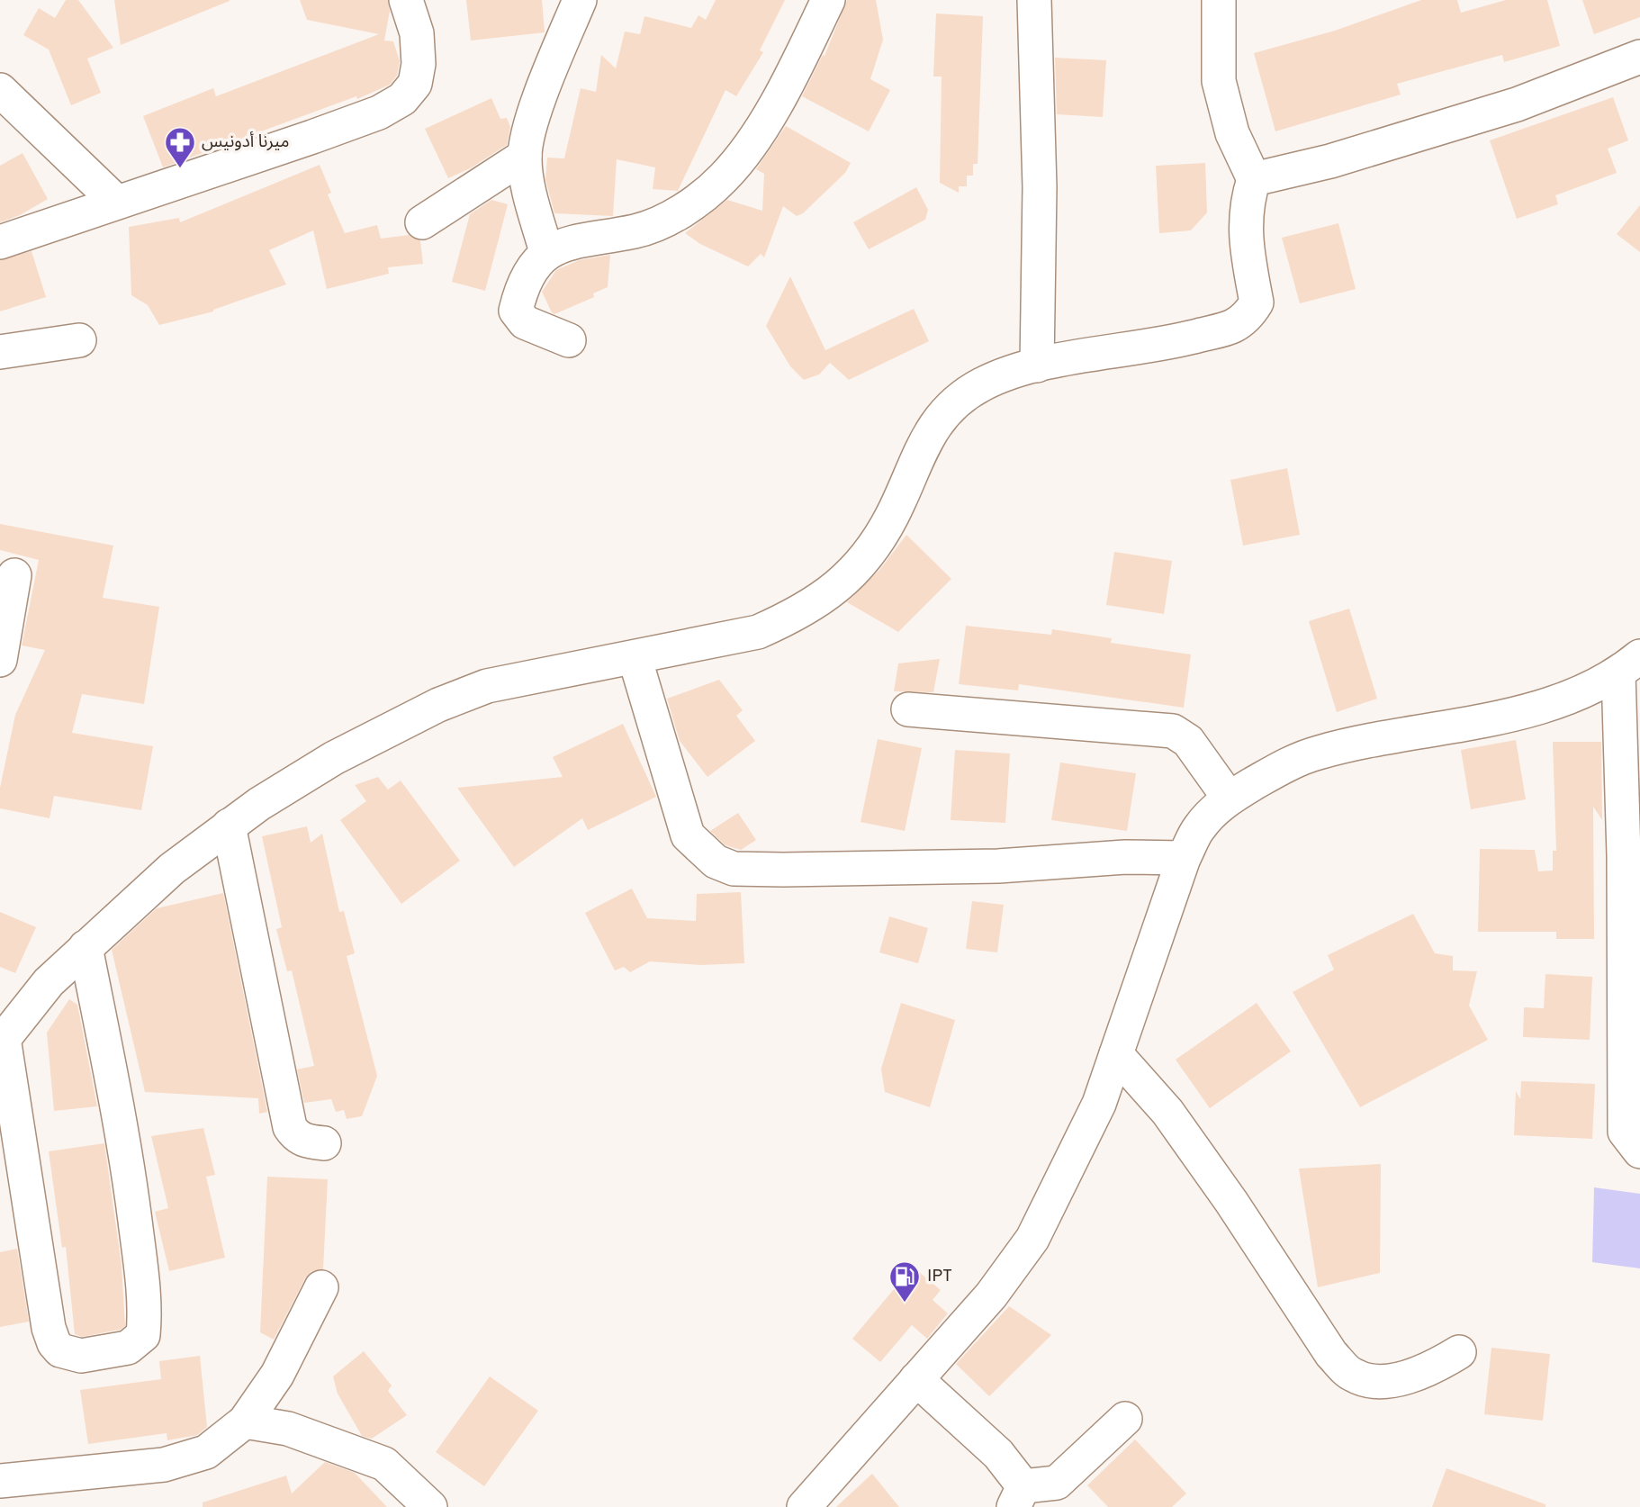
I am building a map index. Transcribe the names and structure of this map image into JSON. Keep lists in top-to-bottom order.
{
  "places": {
    "pharmacy": ["ميرنا أدونيس"],
    "fuel station": ["IPT"]
  }
}
